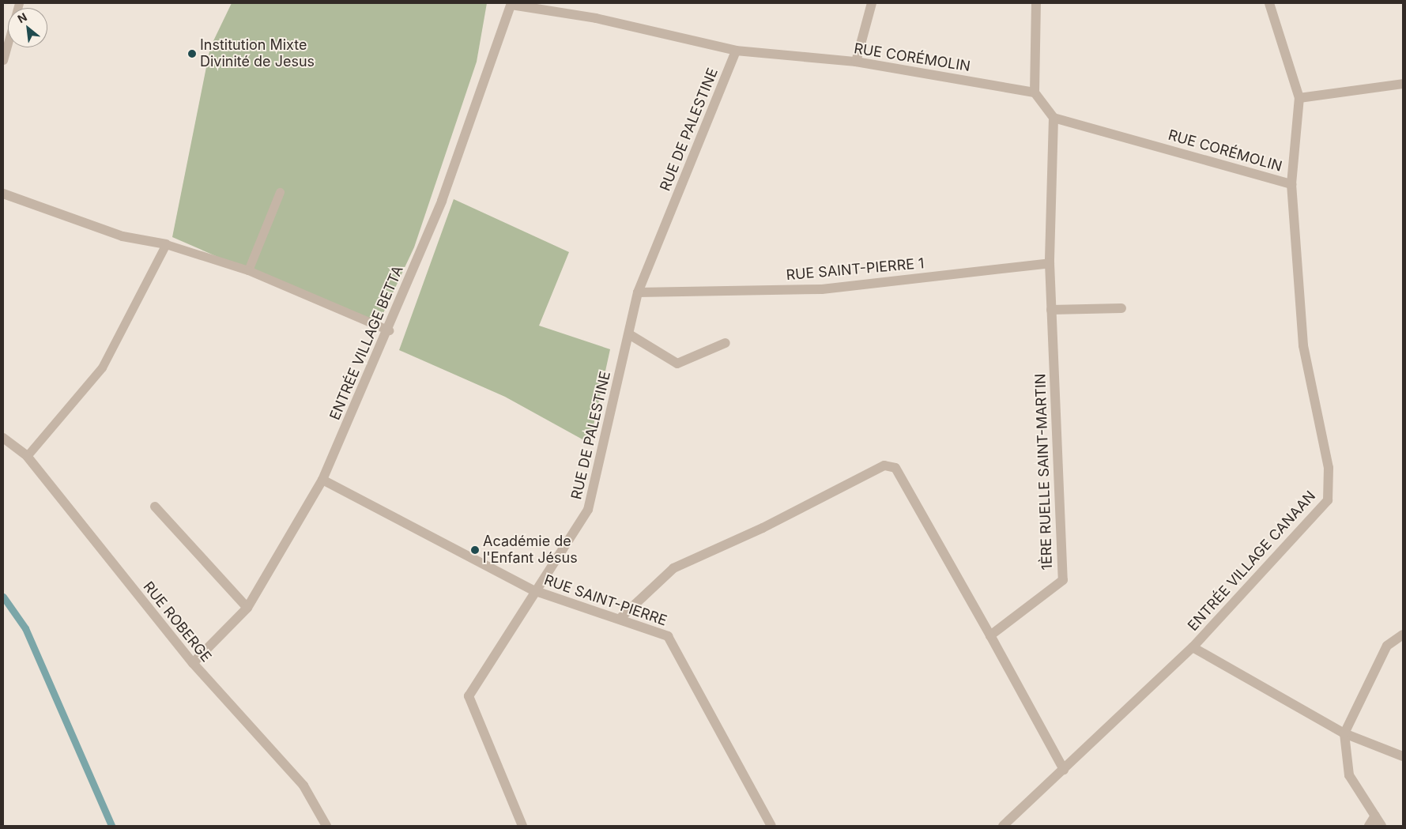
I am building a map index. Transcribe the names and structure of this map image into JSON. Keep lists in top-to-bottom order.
{
  "streets": {
    "street": [
      "RUE CORÉMOLIN",
      "RUE DE PALESTINE",
      "RUE SAINT-PIERRE 1",
      "ENTRÉE VILLAGE BETTA",
      "1ÈRE RUELLE SAINT-MARTIN",
      "ENTRÉE VILLAGE CANAAN",
      "RUE SAINT-PIERRE",
      "RUE ROBERGE"
    ]
  },
  "crossings": [
    ["RUE CORÉMOLIN", "RUE DE PALESTINE"],
    ["RUE CORÉMOLIN", "ENTRÉE VILLAGE BETTA"],
    ["RUE CORÉMOLIN", "1ÈRE RUELLE SAINT-MARTIN"],
    ["RUE CORÉMOLIN", "ENTRÉE VILLAGE CANAAN"],
    ["RUE DE PALESTINE", "RUE SAINT-PIERRE 1"],
    ["RUE DE PALESTINE", "RUE SAINT-PIERRE"],
    ["RUE SAINT-PIERRE 1", "1ÈRE RUELLE SAINT-MARTIN"],
    ["ENTRÉE VILLAGE BETTA", "RUE SAINT-PIERRE"],
    ["ENTRÉE VILLAGE BETTA", "RUE ROBERGE"]
  ],
  "places": ["Institution Mixte Divinité de Jesus", "Académie de l'Enfant Jésus"],
  "north": "top left"
}
